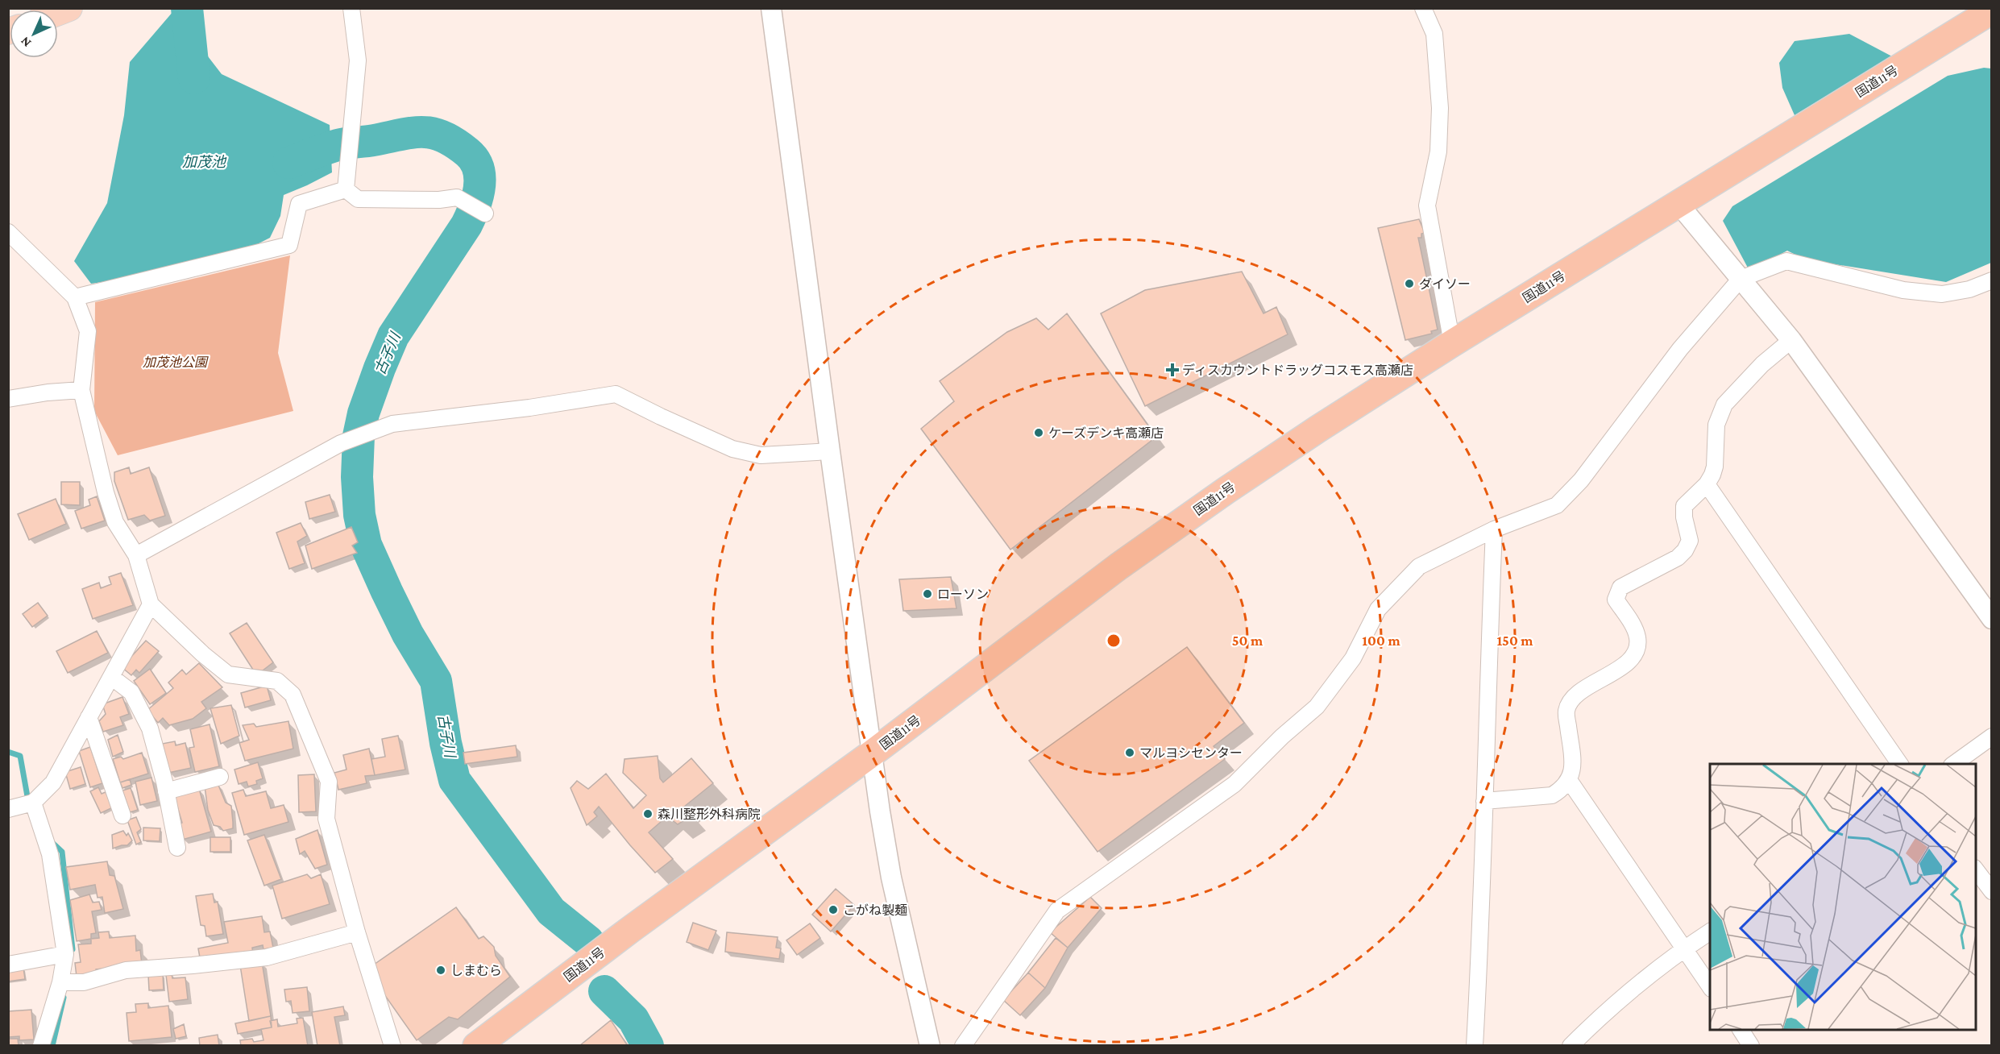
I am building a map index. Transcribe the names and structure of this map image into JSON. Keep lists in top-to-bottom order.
{
  "streets": {
    "highway": ["国道11号"]
  },
  "water": ["加茂池", "古子川"],
  "parks": ["加茂池公園"],
  "places": {
    "other": [
      "ダイソー",
      "ケーズデンキ高瀬店",
      "ローソン",
      "マルヨシセンター",
      "森川整形外科病院",
      "こがね製麺",
      "しまむら"
    ],
    "health": ["ディスカウントドラッグコスモス高瀬店"]
  },
  "north": "bottom left",
  "rings": ["50 m", "100 m", "150 m"]
}
